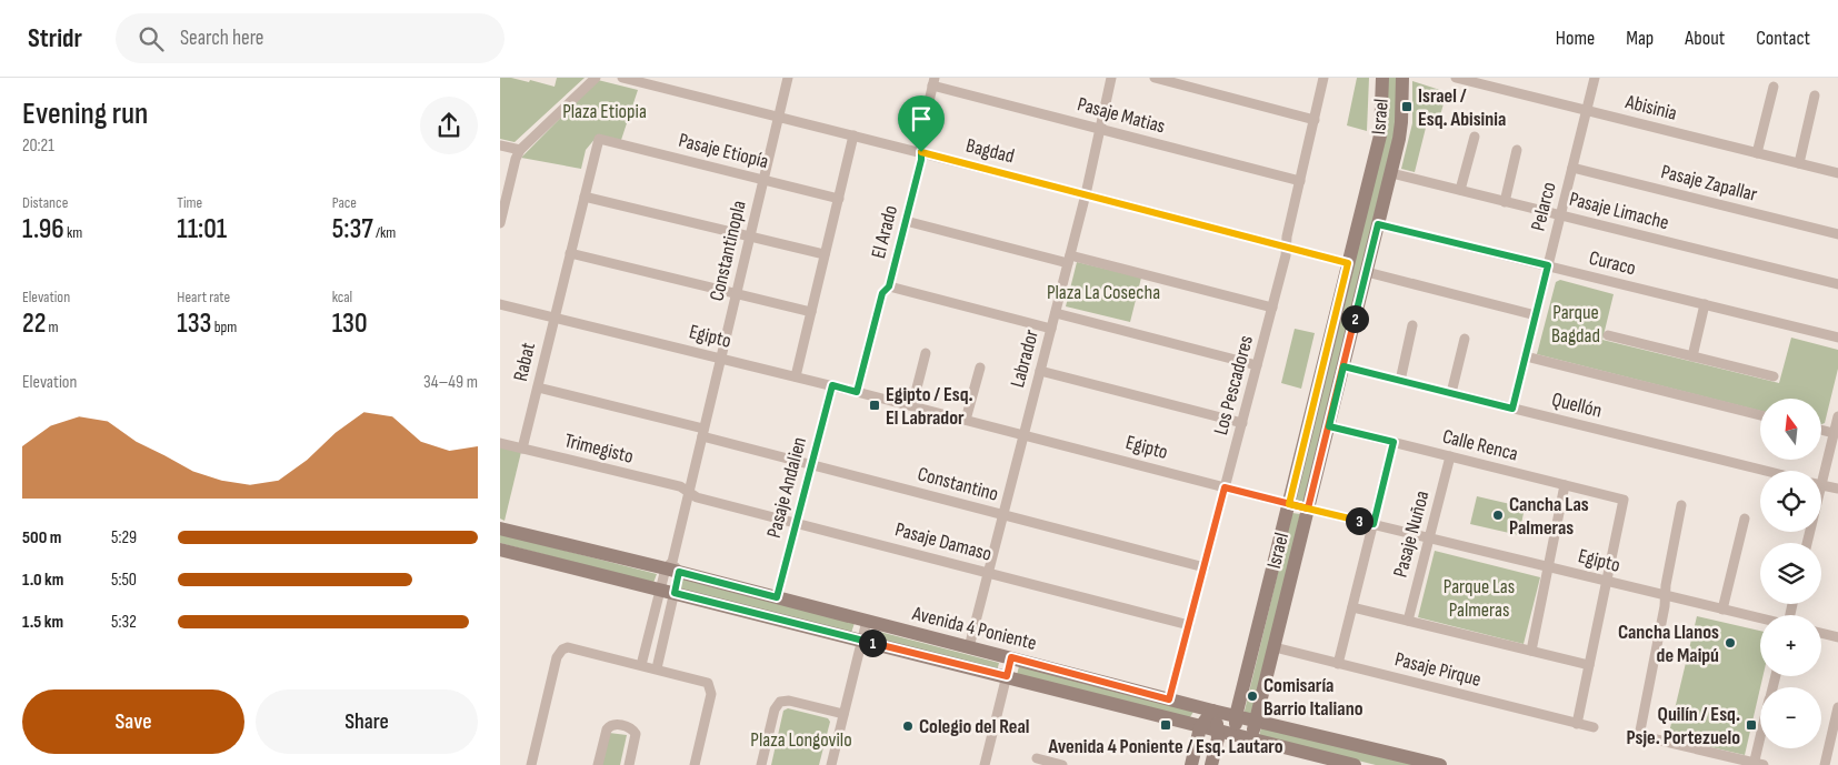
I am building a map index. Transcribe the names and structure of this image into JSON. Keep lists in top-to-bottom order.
{
  "streets": {
    "street": [
      "Abisinia",
      "Pasaje Matias",
      "Israel",
      "Pasaje Etiopía",
      "Bagdad",
      "Pasaje Zapallar",
      "Pelarco",
      "Pasaje Limache",
      "El Arado",
      "Constantinopla",
      "Curaco",
      "Egipto",
      "Labrador",
      "Rabat",
      "Los Pescadores",
      "Quellón",
      "Calle Renca",
      "Trimegisto",
      "Constantino",
      "Pasaje Andalien",
      "Pasaje Nuñoa",
      "Pasaje Damaso",
      "Avenida 4 Poniente",
      "Pasaje Pirque"
    ]
  },
  "crossings": [
    ["Abisinia", "Pelarco"],
    ["Pasaje Matias", "El Arado"],
    ["Pasaje Matias", "Labrador"],
    ["Pasaje Matias", "Los Pescadores"],
    ["Israel", "Bagdad"],
    ["Israel", "Pasaje Limache"],
    ["Israel", "Curaco"],
    ["Israel", "Egipto"],
    ["Israel", "Quellón"],
    ["Israel", "Calle Renca"],
    ["Israel", "Avenida 4 Poniente"],
    ["Israel", "Pasaje Pirque"],
    ["Pasaje Etiopía", "Constantinopla"],
    ["Pasaje Etiopía", "Rabat"],
    ["Bagdad", "El Arado"],
    ["Bagdad", "Constantinopla"],
    ["Bagdad", "Labrador"],
    ["Bagdad", "Los Pescadores"],
    ["Pasaje Zapallar", "Pelarco"],
    ["Pelarco", "Pasaje Limache"],
    ["Pelarco", "Curaco"],
    ["Pelarco", "Quellón"],
    ["El Arado", "Egipto"],
    ["Constantinopla", "Egipto"],
    ["Constantinopla", "Trimegisto"],
    ["Constantinopla", "Constantino"],
    ["Constantinopla", "Pasaje Damaso"],
    ["Constantinopla", "Avenida 4 Poniente"],
    ["Egipto", "Labrador"],
    ["Egipto", "Rabat"],
    ["Egipto", "Los Pescadores"],
    ["Egipto", "Calle Renca"],
    ["Egipto", "Pasaje Andalien"],
    ["Egipto", "Pasaje Nuñoa"],
    ["Labrador", "Constantino"],
    ["Labrador", "Pasaje Damaso"],
    ["Labrador", "Avenida 4 Poniente"],
    ["Rabat", "Trimegisto"],
    ["Rabat", "Constantino"],
    ["Los Pescadores", "Constantino"],
    ["Los Pescadores", "Pasaje Damaso"],
    ["Los Pescadores", "Avenida 4 Poniente"],
    ["Calle Renca", "Pasaje Nuñoa"],
    ["Trimegisto", "Pasaje Damaso"],
    ["Constantino", "Pasaje Andalien"],
    ["Pasaje Andalien", "Pasaje Damaso"],
    ["Pasaje Andalien", "Avenida 4 Poniente"]
  ],
  "parks": [
    "Plaza Etiopia",
    "Plaza La Cosecha",
    "Parque Bagdad",
    "Parque Las Palmeras",
    "Plaza Longovilo"
  ],
  "places": {
    "transit": [
      "Israel / Esq. Abisinia",
      "Egipto / Esq. El Labrador",
      "Avenida 4 Poniente / Esq. Lautaro",
      "Quilín / Esq. Psje. Portezuelo"
    ],
    "other": [
      "Cancha Las Palmeras",
      "Cancha Llanos de Maipú",
      "Comisaría Barrio Italiano",
      "Colegio del Real"
    ]
  },
  "north": "top",
  "page": {
    "header": "Stridr",
    "search": "Search here",
    "nav": [
      "Home",
      "Map",
      "About",
      "Contact"
    ],
    "heading": ["Evening run", "20:21"],
    "stats": [
      ["Distance", "1.96 km"],
      ["Time", "11:01"],
      ["Pace", "5:37 /km"],
      ["Elevation", "22 m"],
      ["Heart rate", "133 bpm"],
      ["kcal", "130"]
    ],
    "pins": ["2", "3", "1"],
    "chart": ["Elevation", "34–49 m"],
    "map_buttons": ["+", "−"],
    "list": [
      {
        "name": "500 m",
        "note": "5:29"
      },
      {
        "name": "1.0 km",
        "note": "5:50"
      },
      {
        "name": "1.5 km",
        "note": "5:32"
      }
    ],
    "buttons": ["Save", "Share"]
  }
}
